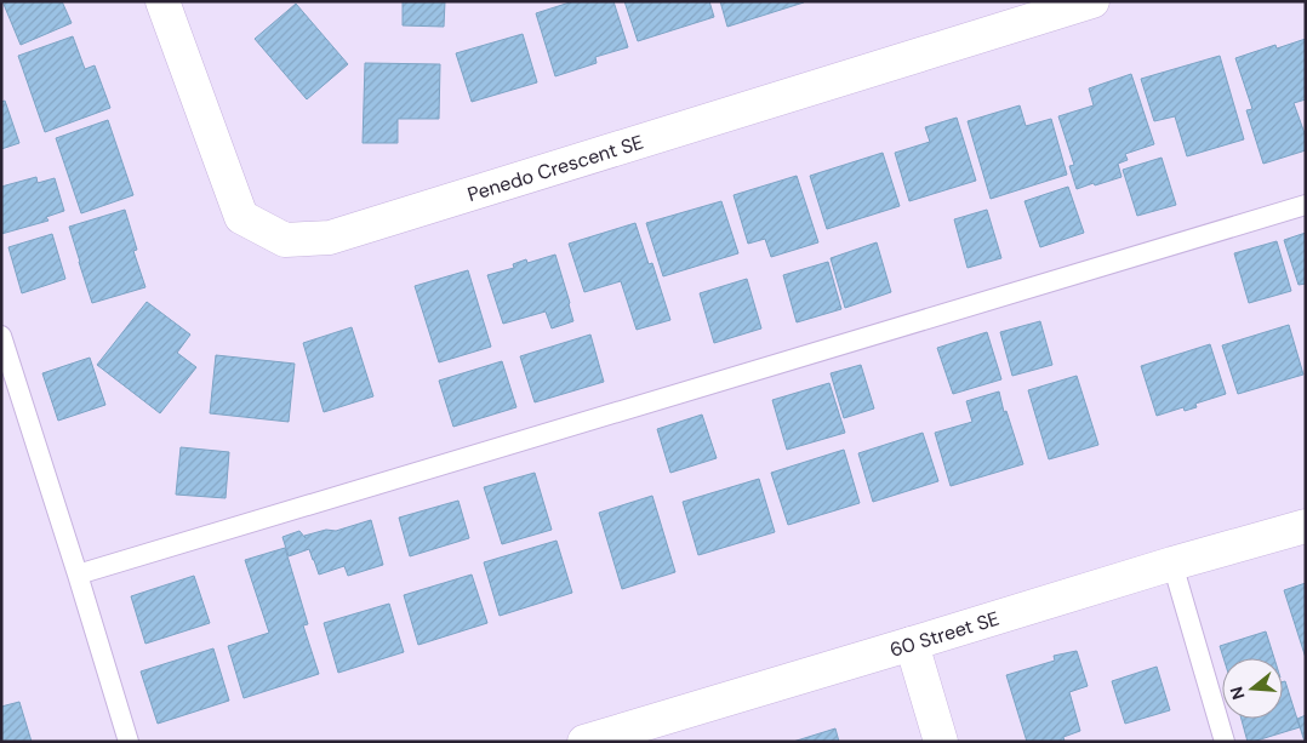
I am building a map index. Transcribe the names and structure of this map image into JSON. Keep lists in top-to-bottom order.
{
  "streets": {
    "street": ["Penedo Crescent SE", "60 Street SE"]
  },
  "north": "left"
}
